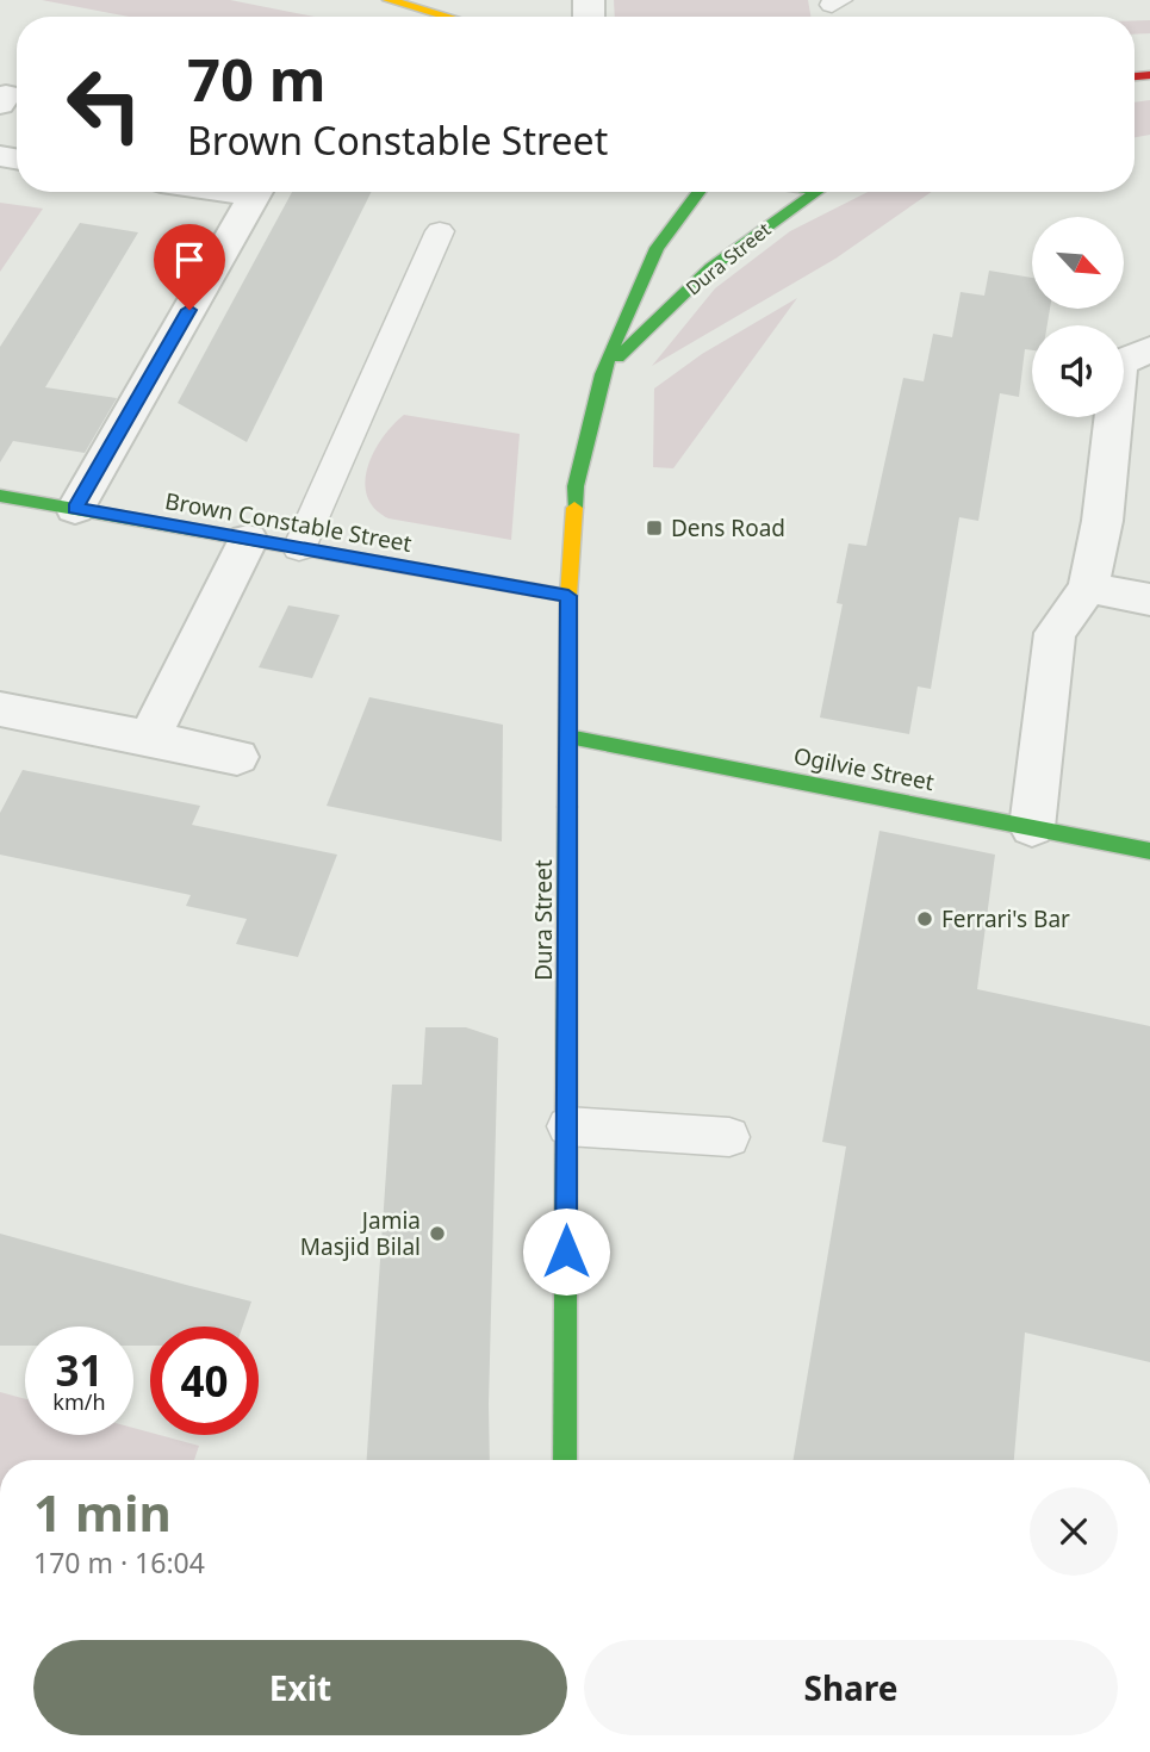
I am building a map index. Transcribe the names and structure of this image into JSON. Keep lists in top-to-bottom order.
{
  "streets": {
    "street": ["Dura Street", "Brown Constable Street", "Ogilvie Street"]
  },
  "crossings": [
    ["Dura Street", "Brown Constable Street"],
    ["Dura Street", "Ogilvie Street"]
  ],
  "places": {
    "transit": ["Dens Road"],
    "other": ["Ferrari's Bar", "Jamia Masjid Bilal"]
  },
  "north": "bottom right",
  "page": {
    "turn": ["70 m", "Brown Constable Street"],
    "speed": "31 km/h",
    "limit": "40",
    "heading": ["1 min", "170 m · 16:04"],
    "buttons": ["Exit", "Share"]
  }
}
